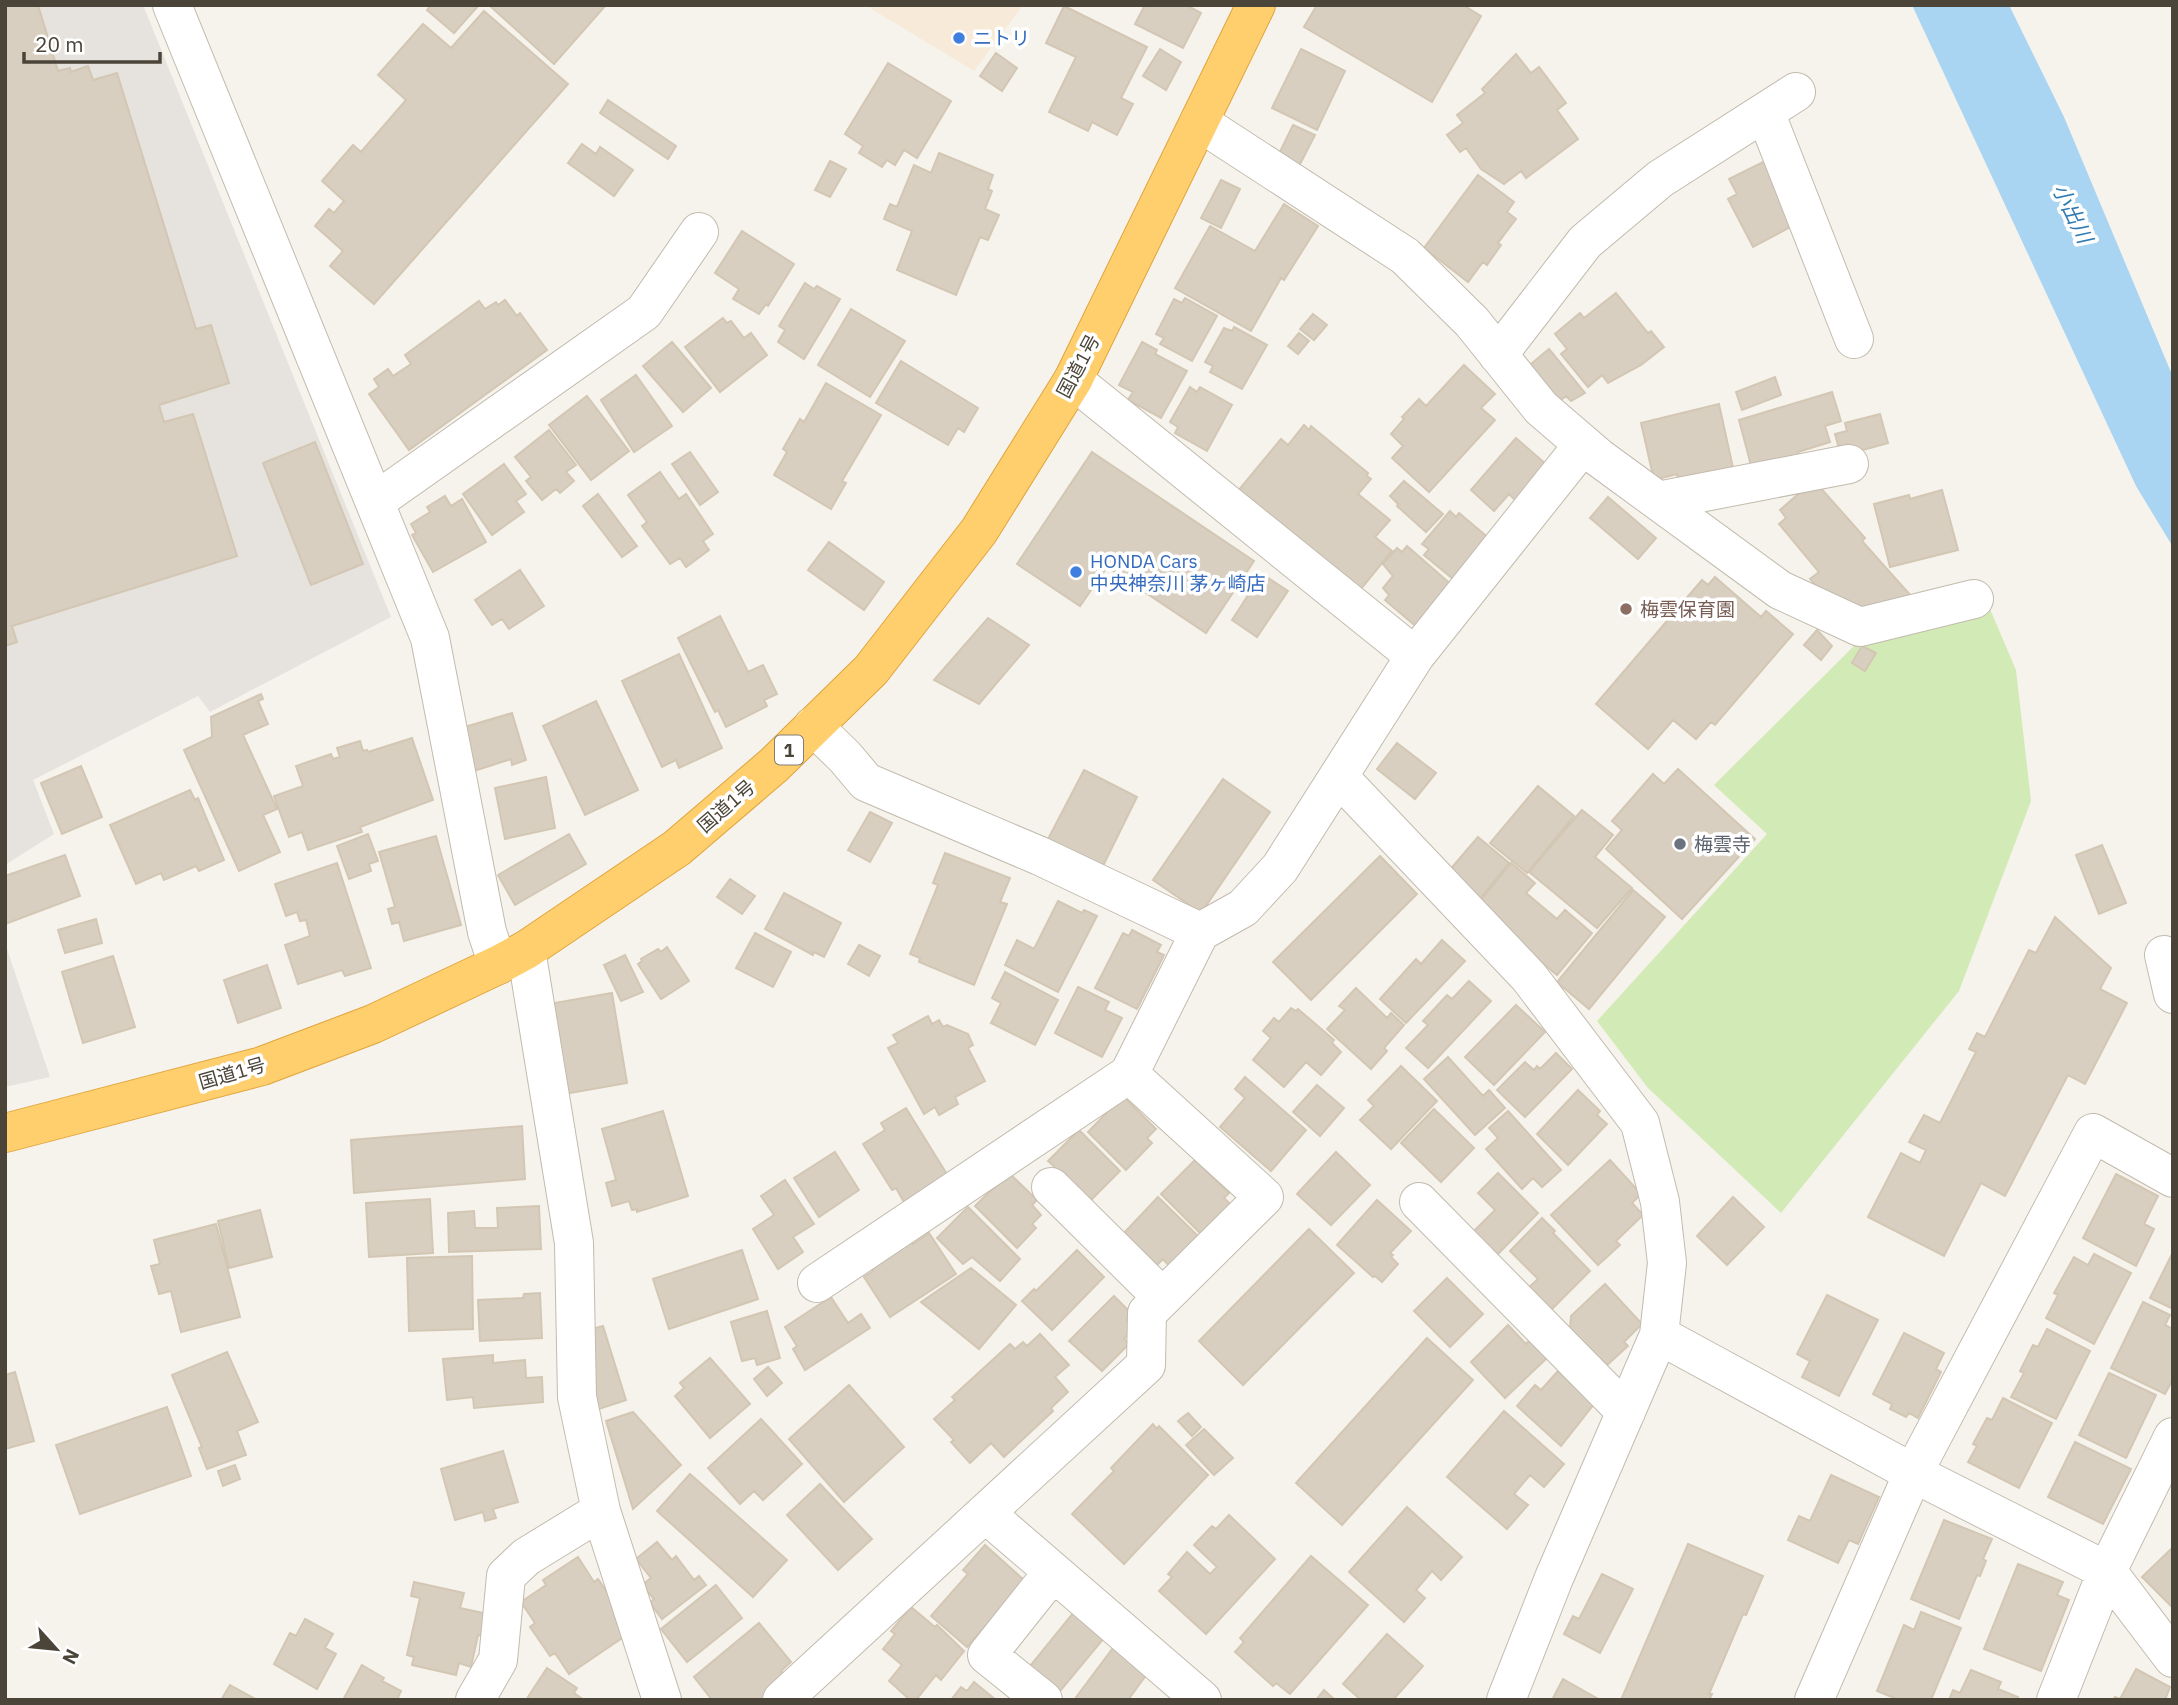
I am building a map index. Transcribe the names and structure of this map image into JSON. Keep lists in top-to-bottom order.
{
  "streets": {
    "highway": ["国道1号", "1"]
  },
  "water": ["小出川"],
  "places": [
    "ニトリ",
    "HONDA Cars 中央神奈川 茅ヶ崎店",
    "梅雲保育園",
    "梅雲寺"
  ],
  "scale_bar": "20 m",
  "north": "bottom right"
}
